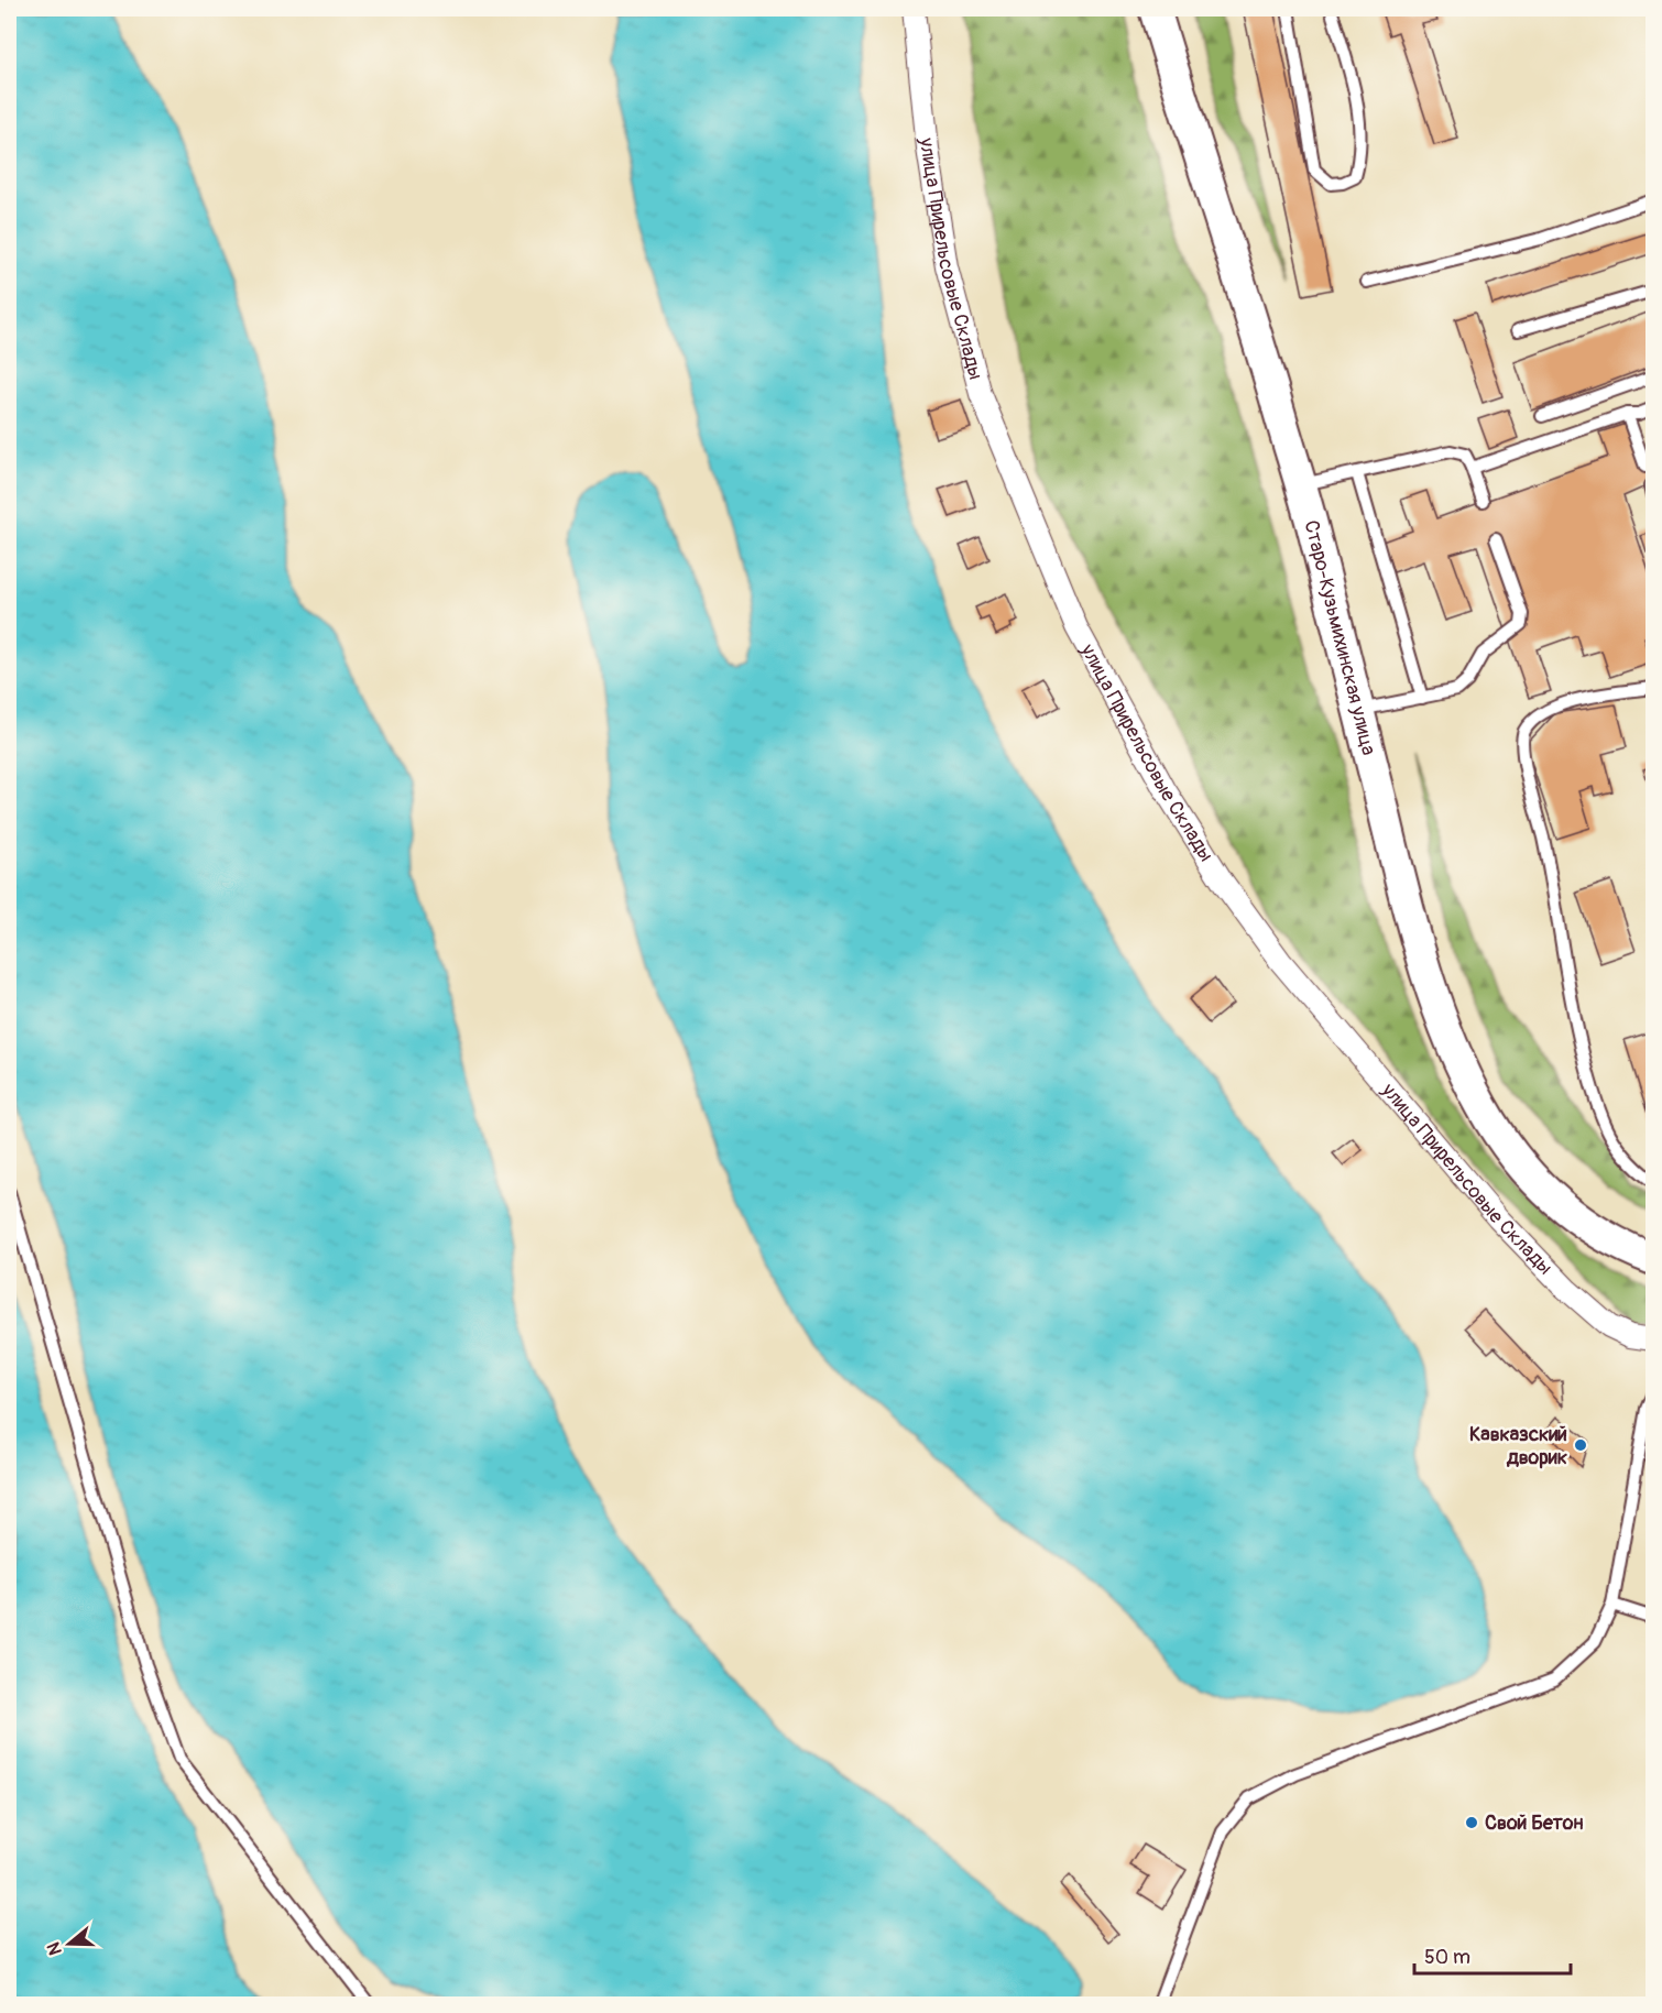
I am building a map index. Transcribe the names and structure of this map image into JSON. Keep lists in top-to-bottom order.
{
  "streets": {
    "main road": ["Старо-Кузьмихинская улица"],
    "street": ["улица Прирельсовые Склады"]
  },
  "places": ["Кавказский дворик", "Свой Бетон"],
  "scale_bar": "50 m",
  "north": "left"
}
